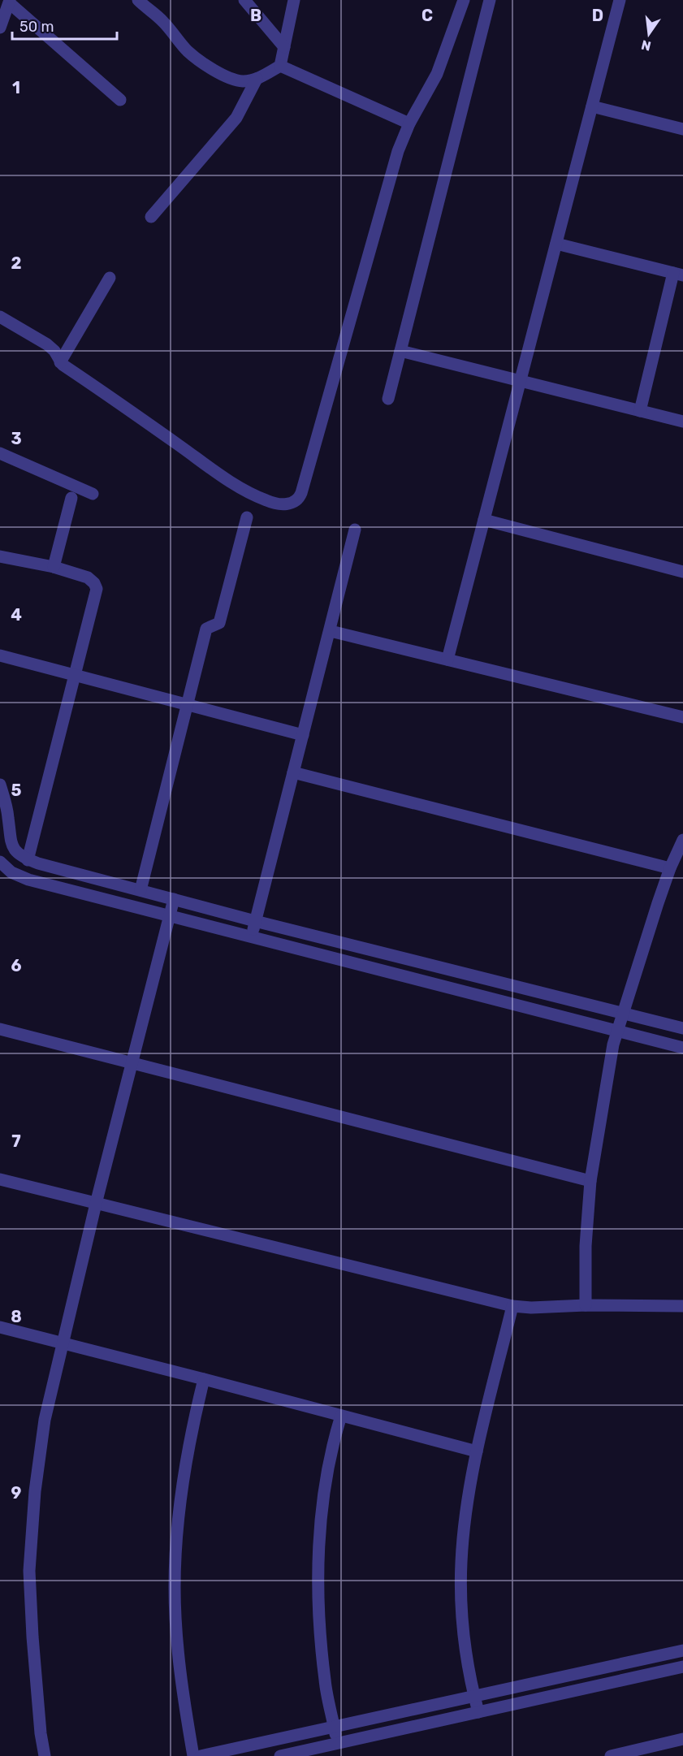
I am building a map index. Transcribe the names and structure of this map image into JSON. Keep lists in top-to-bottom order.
{
  "scale_bar": "50 m",
  "north": "bottom",
  "grid": {
    "columns": ["B", "C", "D"],
    "rows": [
      "1",
      "2",
      "3",
      "4",
      "5",
      "6",
      "7",
      "8",
      "9"
    ]
  }
}
